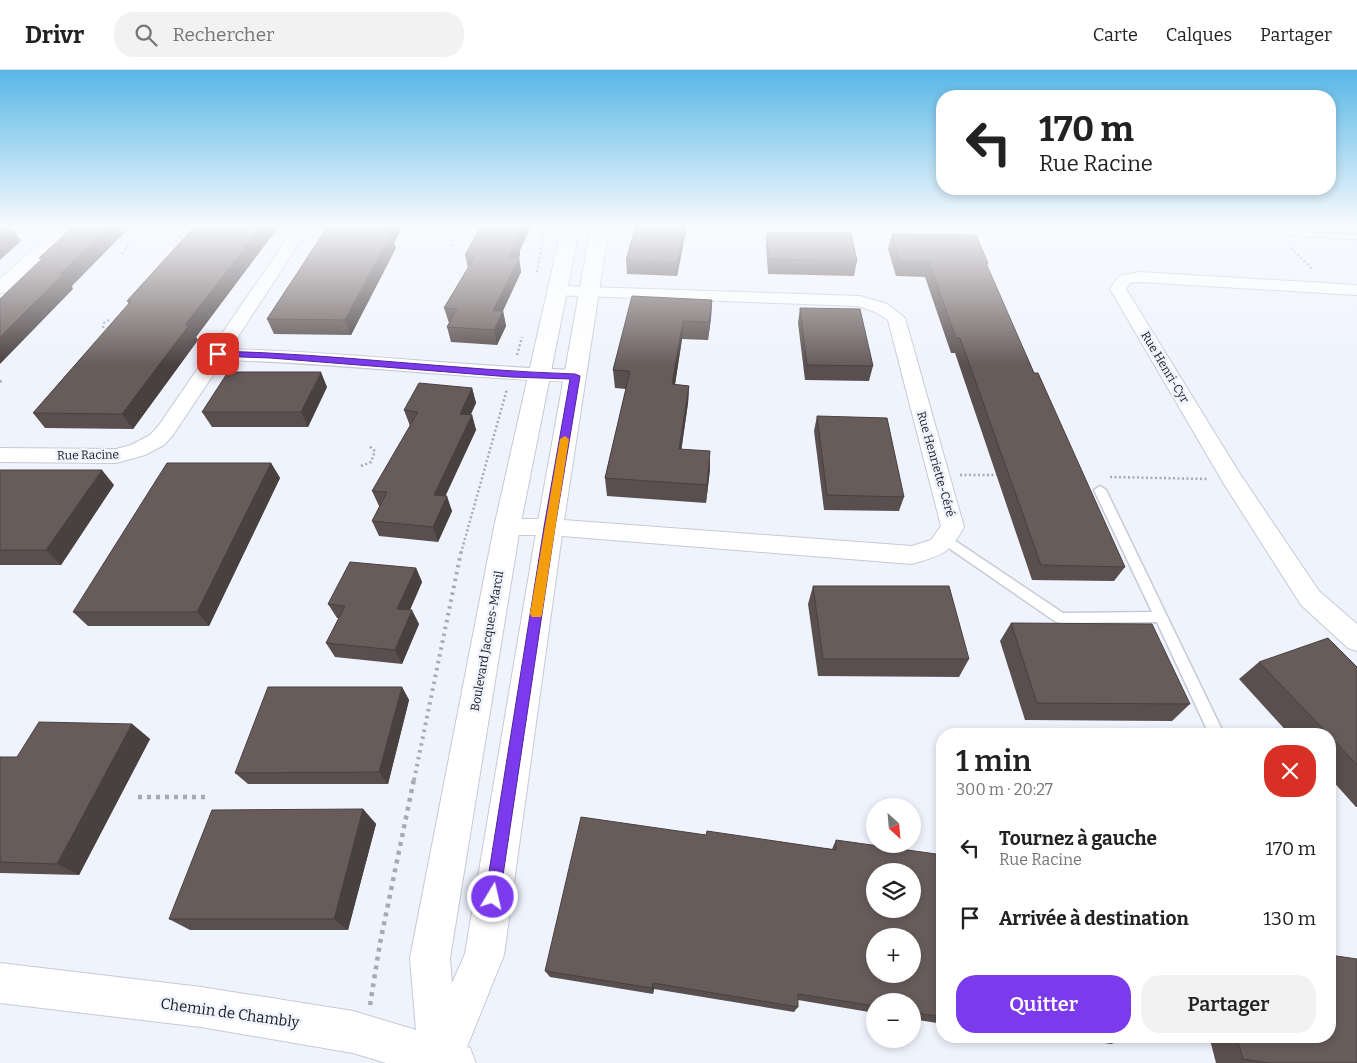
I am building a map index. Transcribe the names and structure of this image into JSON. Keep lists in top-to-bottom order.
{
  "streets": {
    "street": [
      "Rue Henri-Cyr",
      "Rue Racine",
      "Rue Henriette-Céré",
      "Boulevard Jacques-Marcil",
      "Chemin de Chambly"
    ]
  },
  "crossings": [
    ["Rue Henriette-Céré", "Boulevard Jacques-Marcil"],
    ["Boulevard Jacques-Marcil", "Chemin de Chambly"]
  ],
  "north": "bottom right",
  "page": {
    "header": "Drivr",
    "search": "Rechercher",
    "nav": ["Carte", "Calques", "Partager"],
    "turn": ["170 m", "Rue Racine"],
    "heading": ["1 min", "300 m · 20:27"],
    "map_buttons": ["+", "−"],
    "list": [
      {
        "name": "Tournez à gauche",
        "note": "Rue Racine",
        "value": "170 m"
      },
      {
        "name": "Arrivée à destination",
        "value": "130 m"
      }
    ],
    "buttons": ["Quitter", "Partager"]
  }
}
